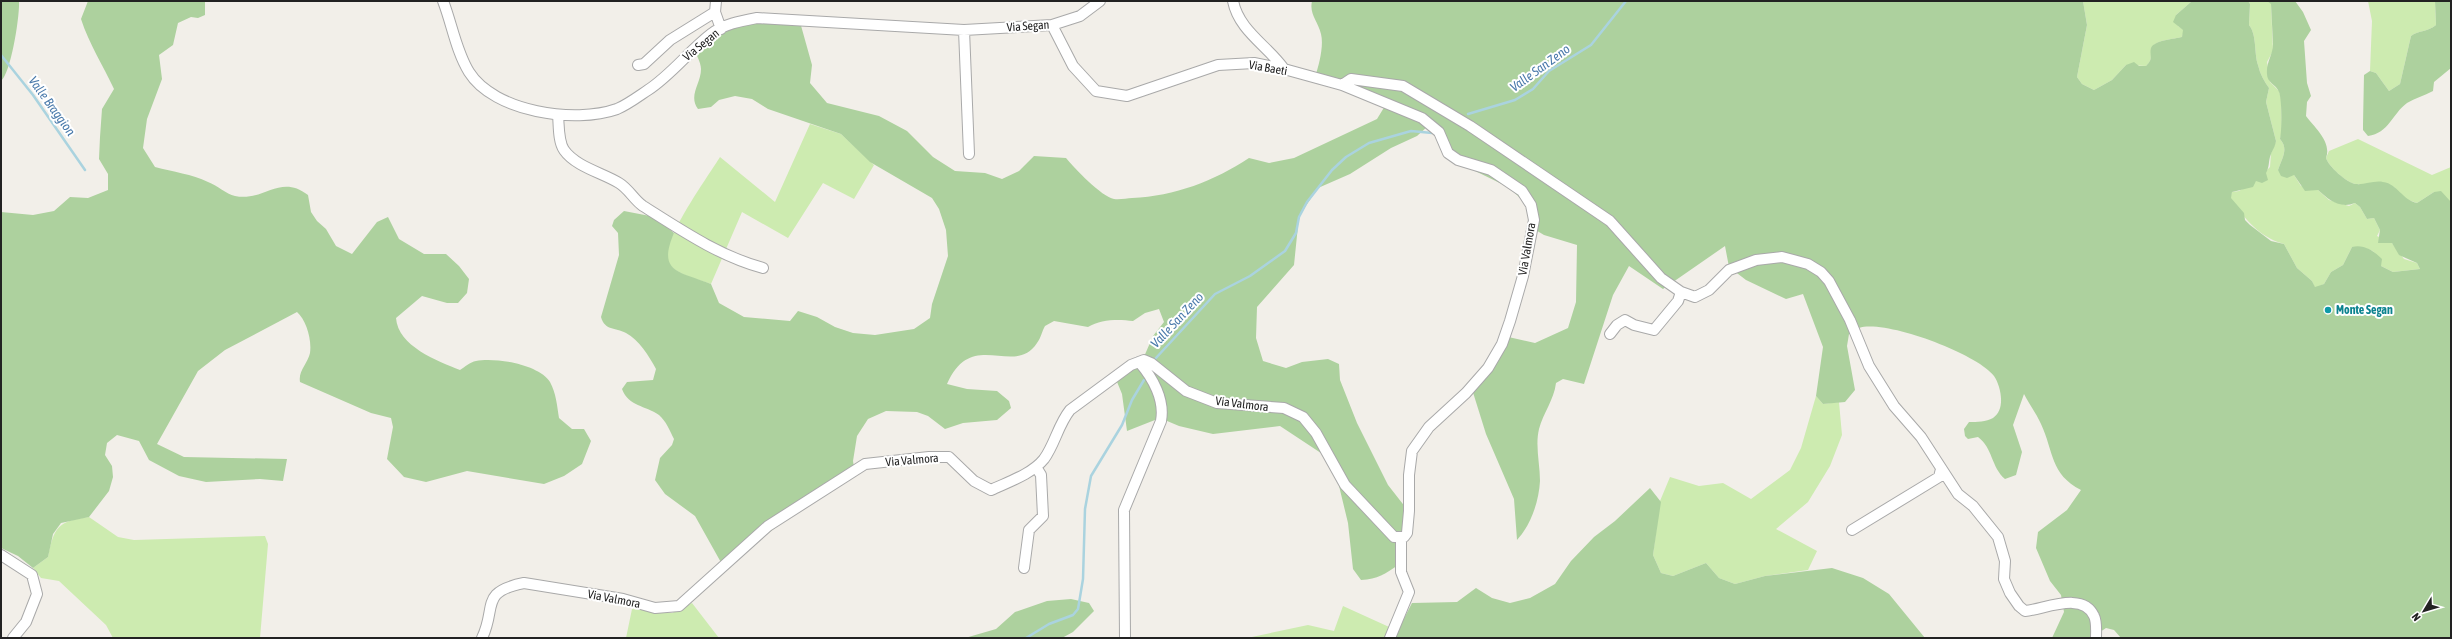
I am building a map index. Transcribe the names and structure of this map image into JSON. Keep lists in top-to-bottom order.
{
  "streets": {
    "street": ["Via Segan", "Via Baeti", "Via Valmora"]
  },
  "crossings": [
    ["Via Segan", "Via Baeti"],
    ["Via Baeti", "Via Valmora"]
  ],
  "water": ["Valle San Zeno", "Valle Braggion"],
  "places": ["Monte Segan"],
  "north": "bottom left"
}
